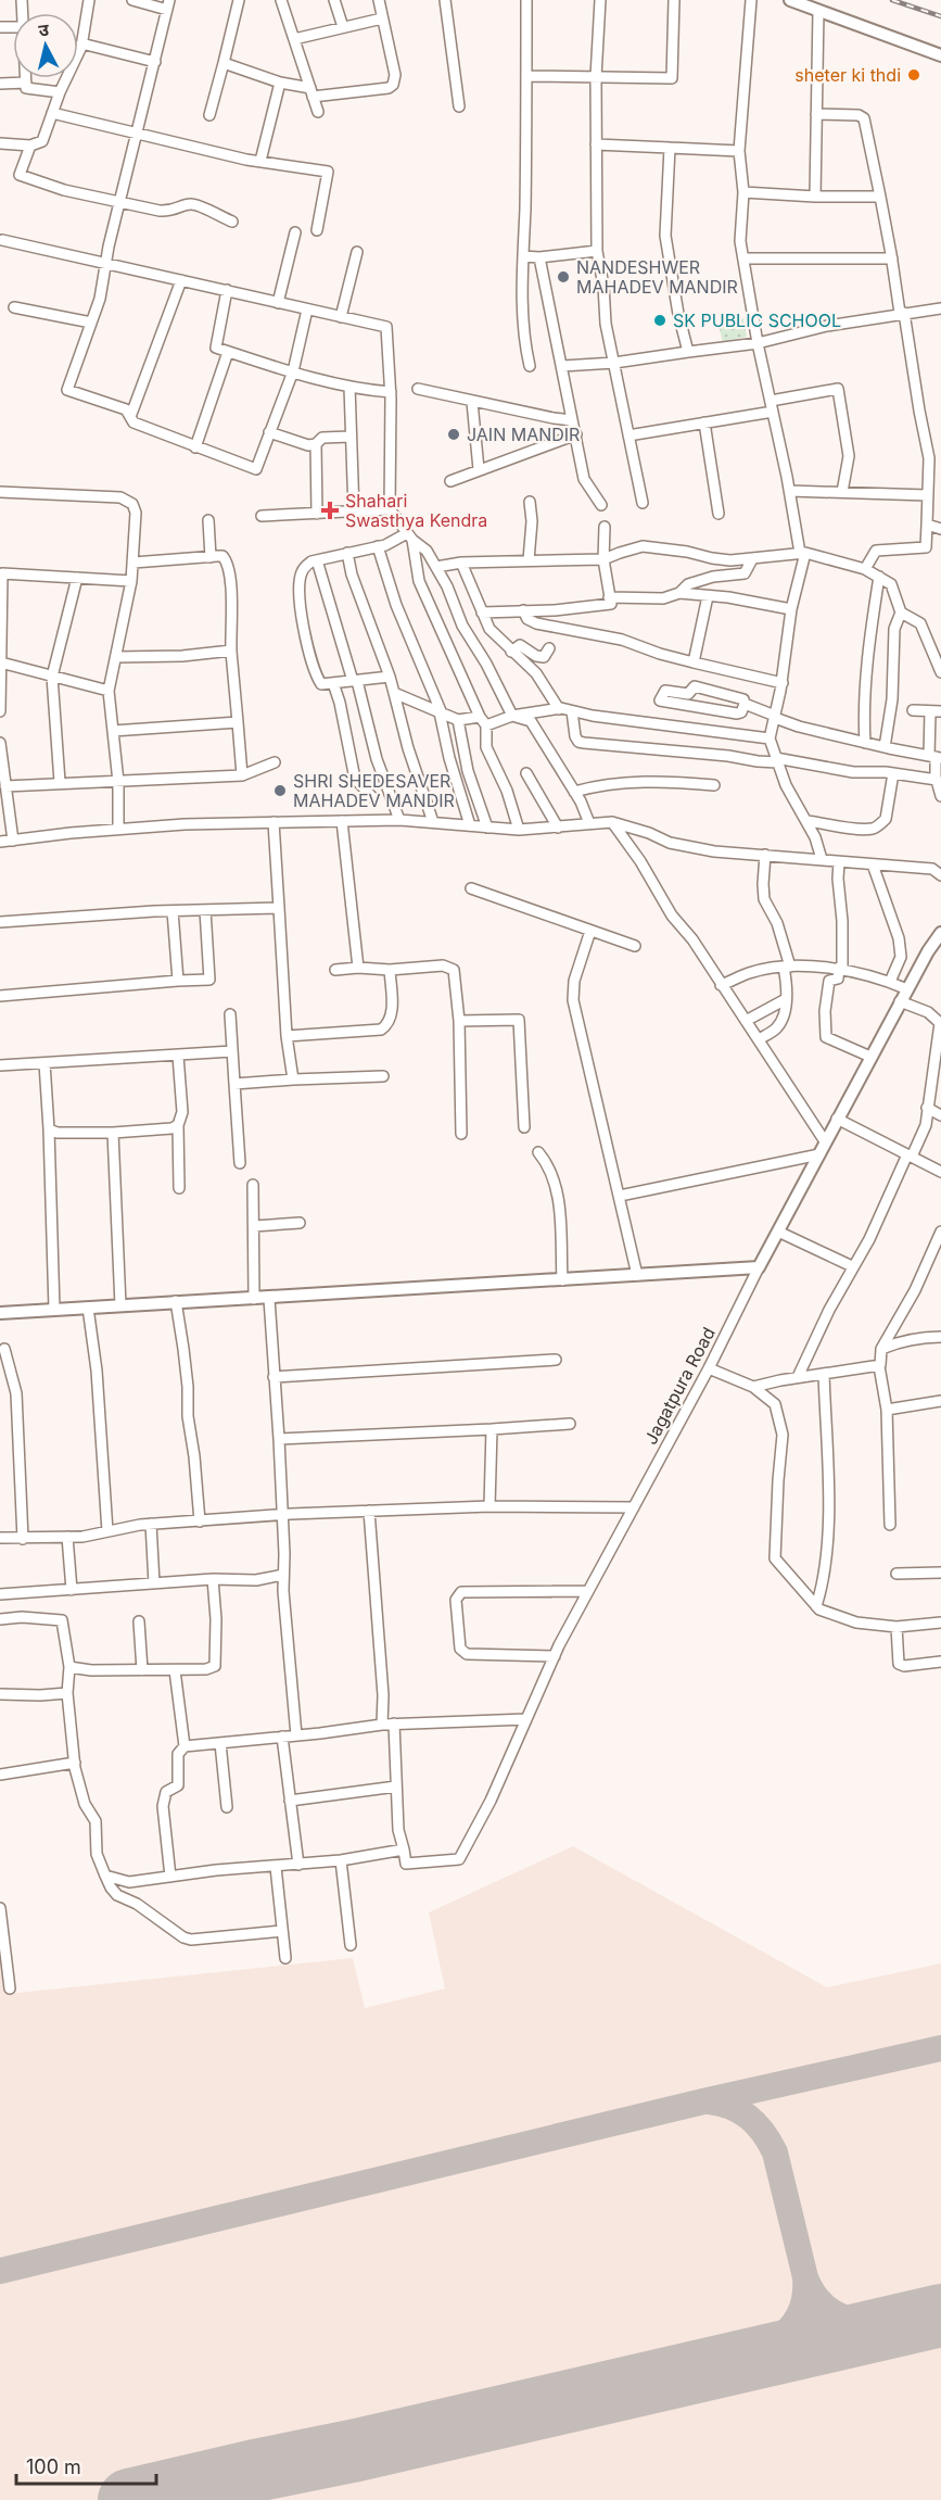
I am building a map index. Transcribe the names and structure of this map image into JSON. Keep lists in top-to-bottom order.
{
  "streets": {
    "street": ["Jagatpura Road"]
  },
  "places": {
    "other": [
      "sheter ki thdi",
      "NANDESHWER MAHADEV MANDIR",
      "SK PUBLIC SCHOOL",
      "JAIN MANDIR",
      "SHRI SHEDESAVER MAHADEV MANDIR"
    ],
    "health": ["Shahari Swasthya Kendra"]
  },
  "scale_bar": "100 m",
  "north": "top"
}
